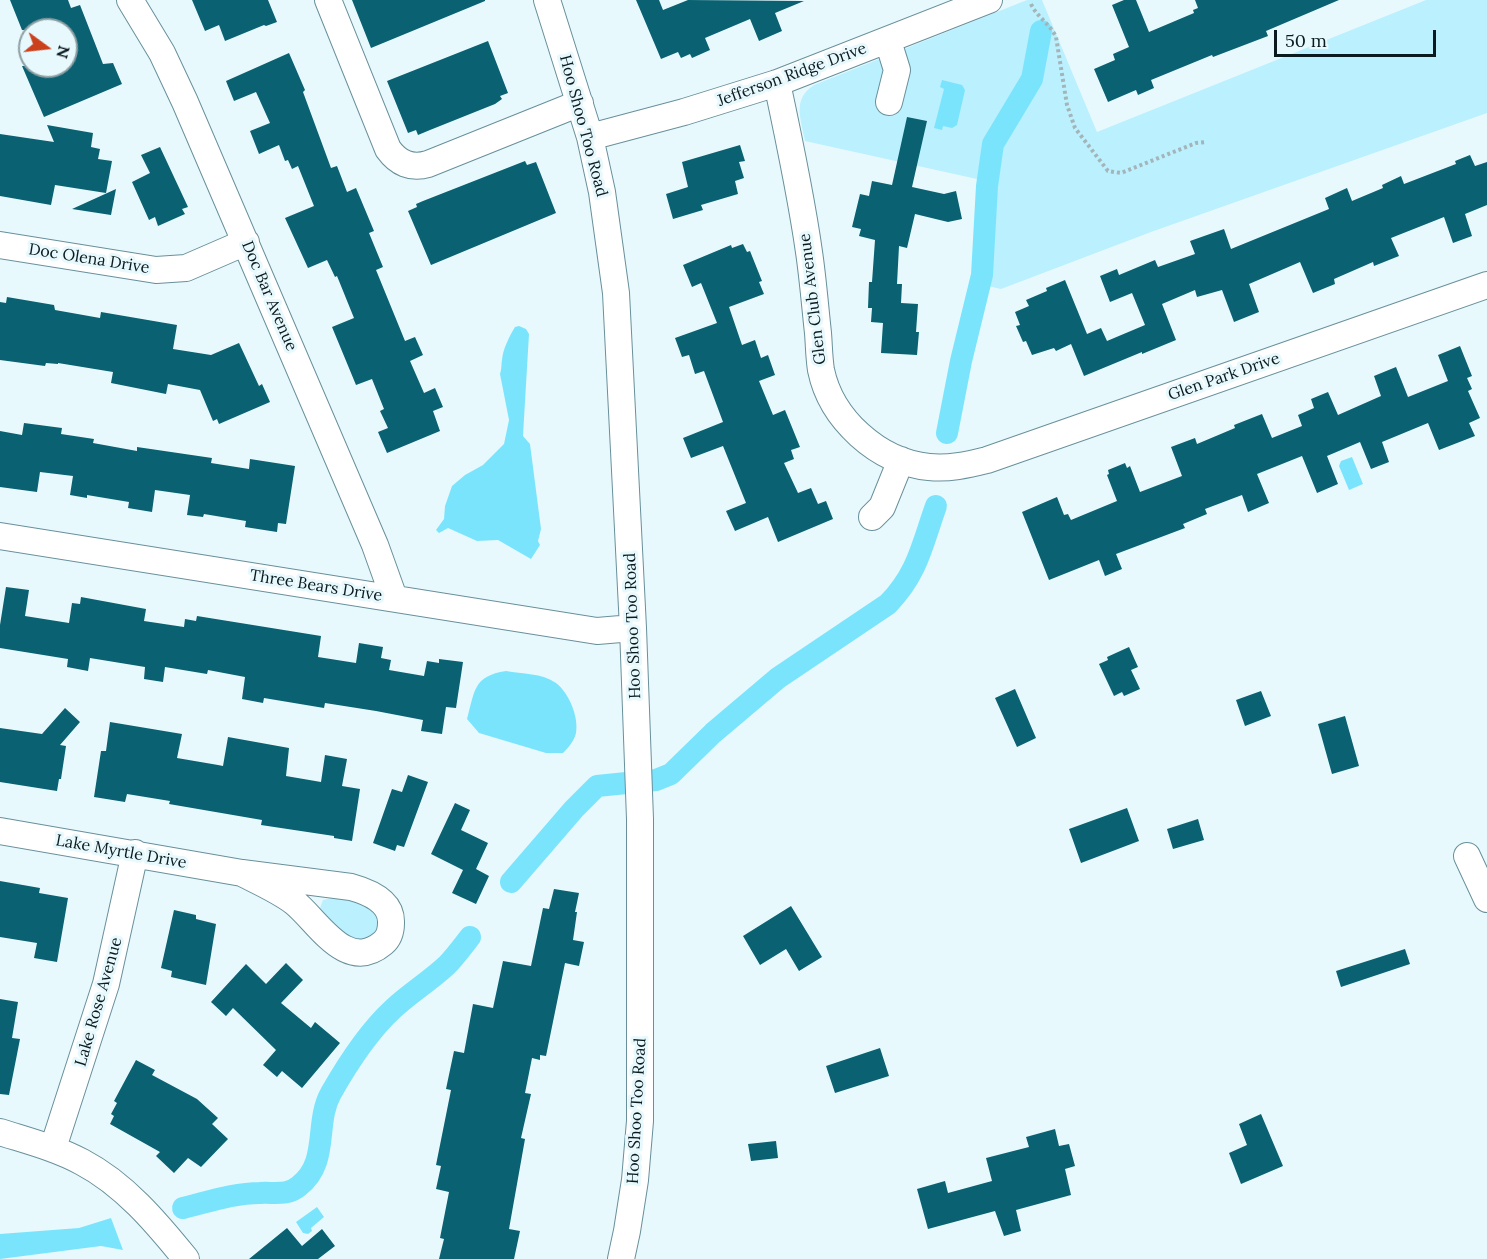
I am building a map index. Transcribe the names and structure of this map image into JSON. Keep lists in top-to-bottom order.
{
  "streets": {
    "street": [
      "Jefferson Ridge Drive",
      "Hoo Shoo Too Road",
      "Doc Olena Drive",
      "Doc Bar Avenue",
      "Glen Club Avenue",
      "Glen Park Drive",
      "Three Bears Drive",
      "Lake Myrtle Drive",
      "Lake Rose Avenue"
    ]
  },
  "crossings": [
    ["Jefferson Ridge Drive", "Hoo Shoo Too Road"],
    ["Jefferson Ridge Drive", "Glen Club Avenue"],
    ["Hoo Shoo Too Road", "Three Bears Drive"],
    ["Doc Olena Drive", "Doc Bar Avenue"],
    ["Doc Bar Avenue", "Three Bears Drive"],
    ["Glen Club Avenue", "Glen Park Drive"],
    ["Lake Myrtle Drive", "Lake Rose Avenue"]
  ],
  "scale_bar": "50 m",
  "north": "right"
}
